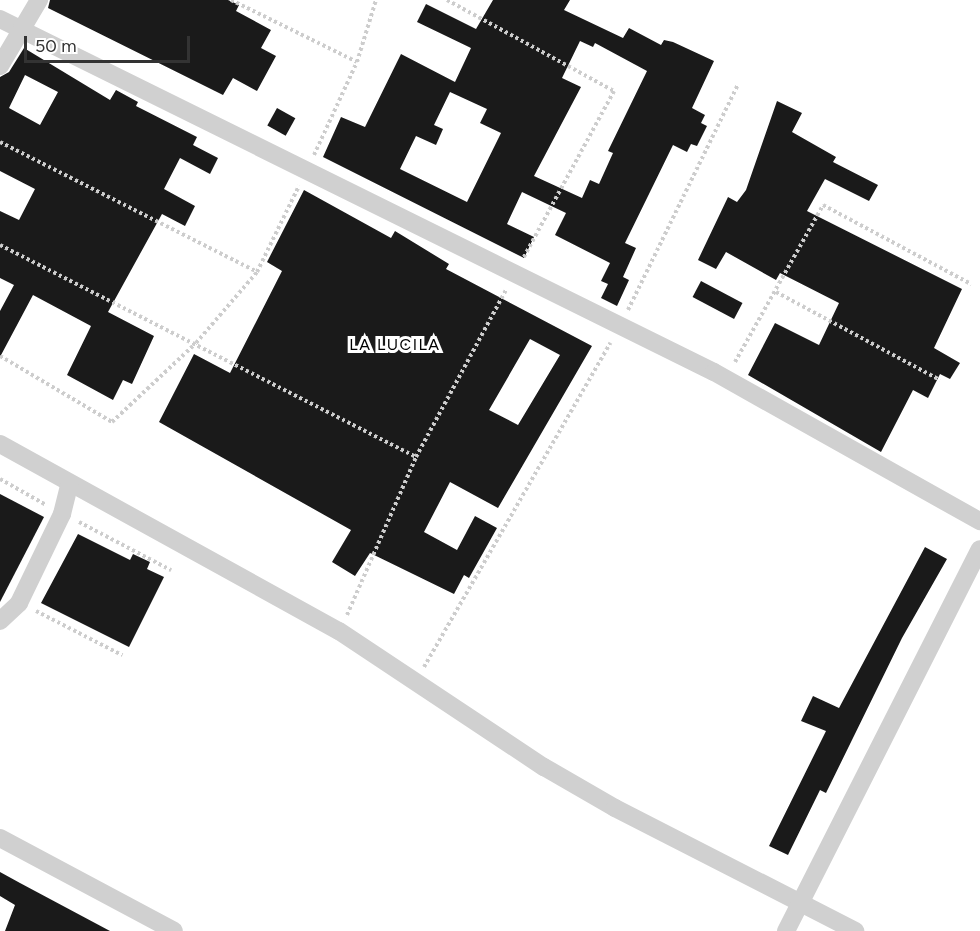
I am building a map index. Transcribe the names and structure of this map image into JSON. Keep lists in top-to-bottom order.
{
  "districts": ["LA LUCILA"],
  "scale_bar": "50 m"
}
